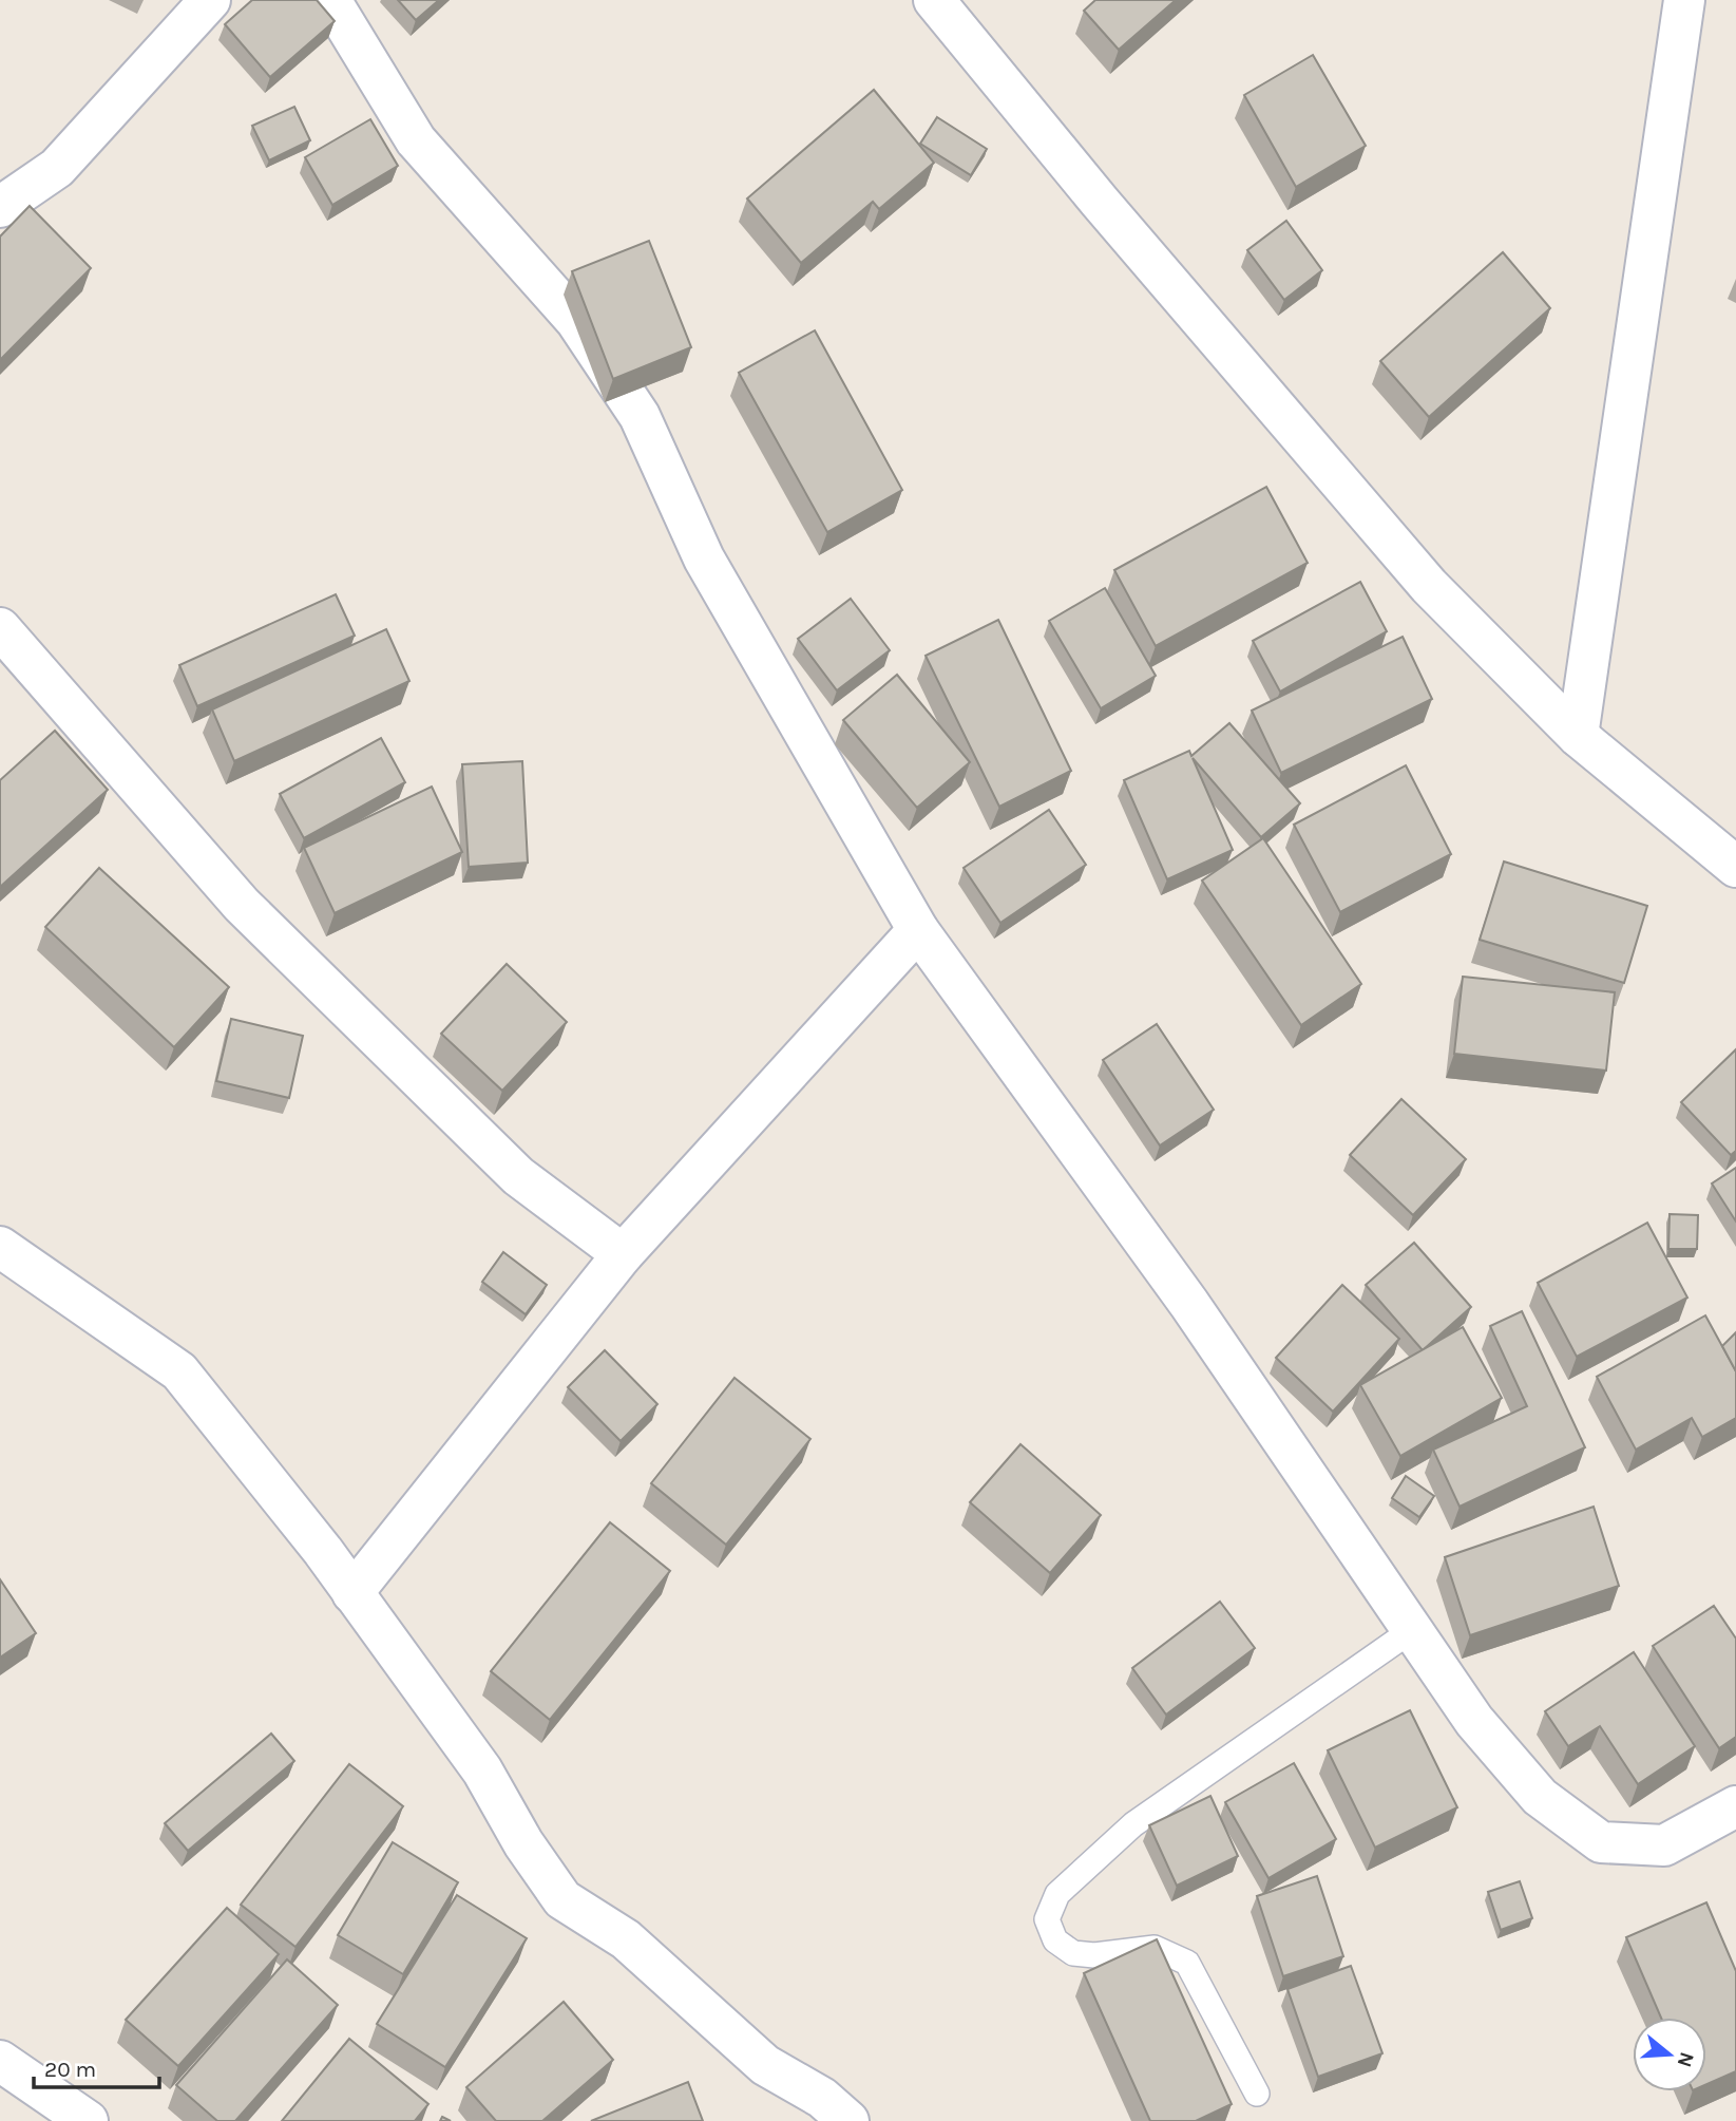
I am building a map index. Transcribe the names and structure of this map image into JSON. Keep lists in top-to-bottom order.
{
  "scale_bar": "20 m",
  "north": "right"
}
